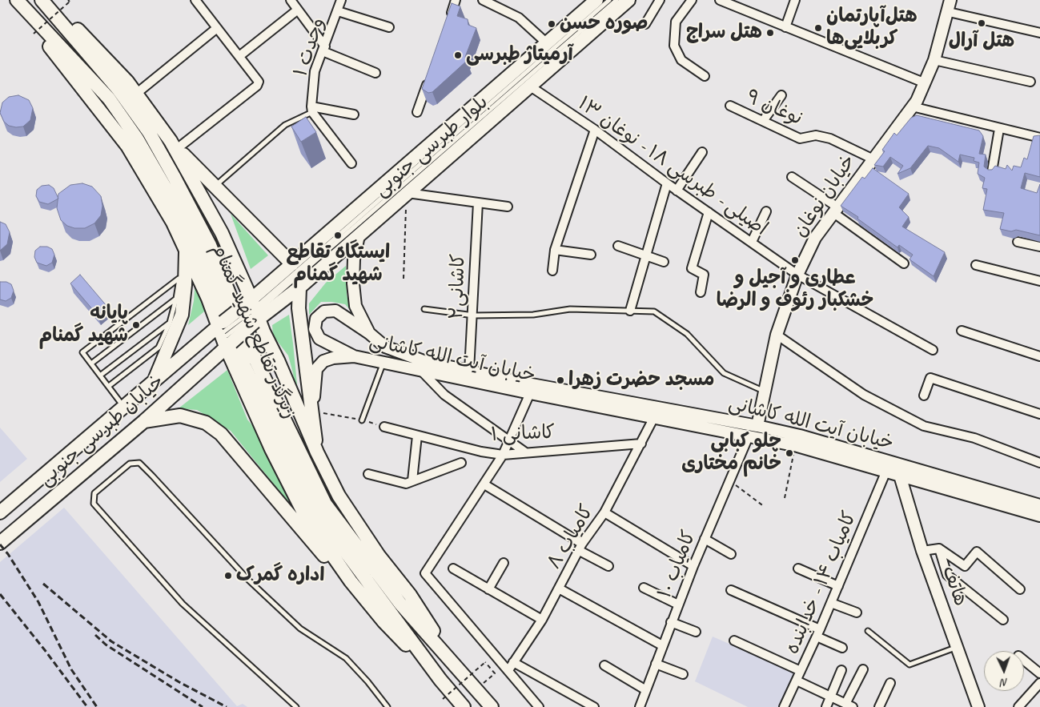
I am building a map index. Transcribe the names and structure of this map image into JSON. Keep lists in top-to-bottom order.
{
  "streets": {
    "main road": [
      "بلوار طبرسی جنوبی",
      "خیابان نوغان",
      "زیرگذر تقاطع شهید گمنام",
      "خیابان آیت الله کاشانی",
      "خیابان طبرسی جنوبی",
      "هاتف"
    ],
    "street": [
      "وحدت ۱",
      "نوغان ۹",
      "اصیلی - طبرسی ۱۸ - نوغان ۱۳",
      "کاشانی۲",
      "کاشانی ۱",
      "کامیاب ۸",
      "کامیاب ۱۰",
      "کامیاب ۱۴ - خدابنده"
    ]
  },
  "crossings": [
    ["نوغان ۹", "خیابان نوغان"],
    ["بلوار طبرسی جنوبی", "اصیلی - طبرسی ۱۸ - نوغان ۱۳"],
    ["بلوار طبرسی جنوبی", "خیابان آیت الله کاشانی"],
    ["اصیلی - طبرسی ۱۸ - نوغان ۱۳", "خیابان نوغان"],
    ["خیابان نوغان", "خیابان آیت الله کاشانی"],
    ["کاشانی۲", "خیابان آیت الله کاشانی"],
    ["خیابان آیت الله کاشانی", "کامیاب ۸"],
    ["خیابان آیت الله کاشانی", "کامیاب ۱۰"],
    ["خیابان آیت الله کاشانی", "کامیاب ۱۴ - خدابنده"],
    ["خیابان آیت الله کاشانی", "هاتف"],
    ["کاشانی ۱", "کامیاب ۸"]
  ],
  "places": [
    "هتل آرال",
    "صوره حسن",
    "هتل‌آپارتمان کربلایی‌ها",
    "هتل سراج",
    "آرمیتاژ طبرسی",
    "ایستگاه تقاطع شهید گمنام",
    "عطاری و آجیل و خشکبار رئوف و الرضا",
    "پایانه شهید گمنام",
    "مسجد حضرت زهرا",
    "چلو کبابی خانم مختاری",
    "اداره گمرک"
  ],
  "north": "bottom"
}
